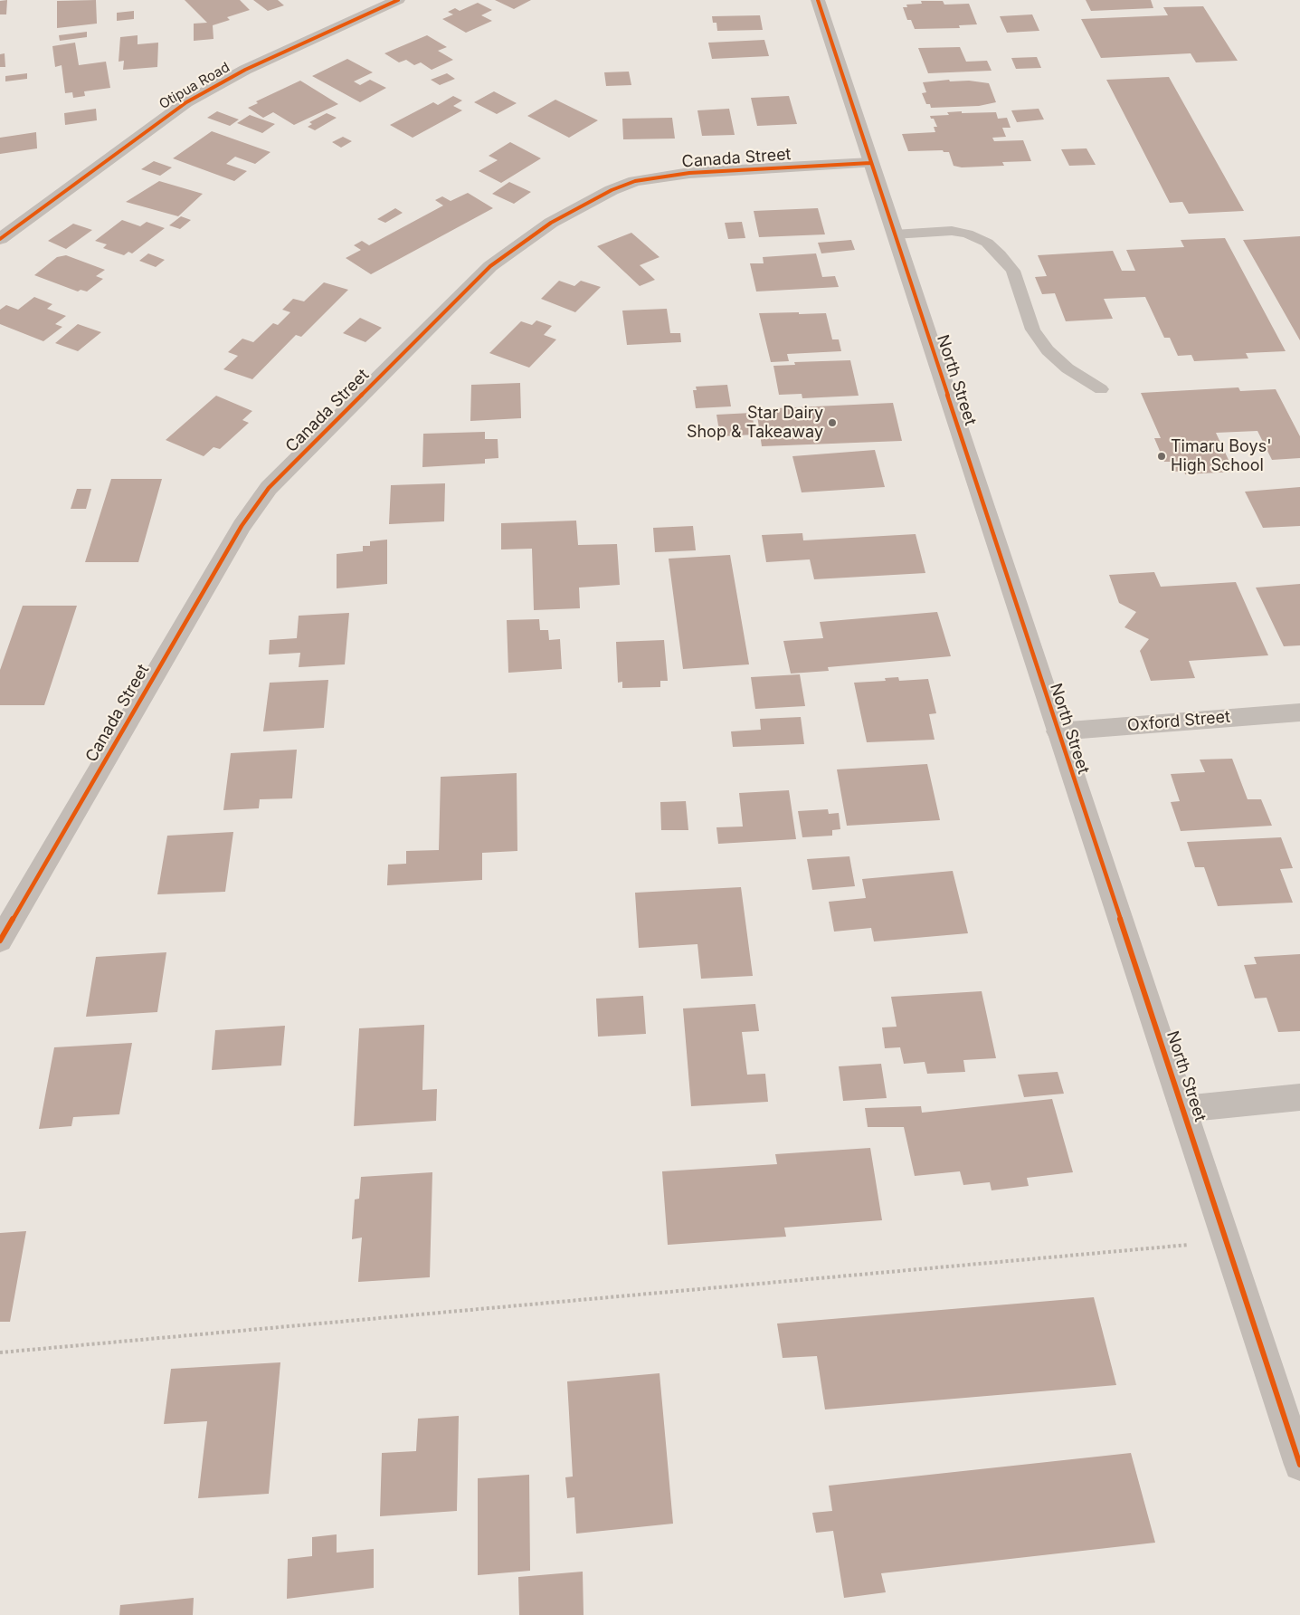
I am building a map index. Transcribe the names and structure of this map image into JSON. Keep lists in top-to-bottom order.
{
  "streets": {
    "street": [
      "Otipua Road",
      "Canada Street",
      "North Street",
      "Oxford Street"
    ]
  },
  "crossings": [
    ["Canada Street", "North Street"],
    ["North Street", "Oxford Street"]
  ],
  "places": ["Star Dairy Shop & Takeaway", "Timaru Boys' High School"]
}
